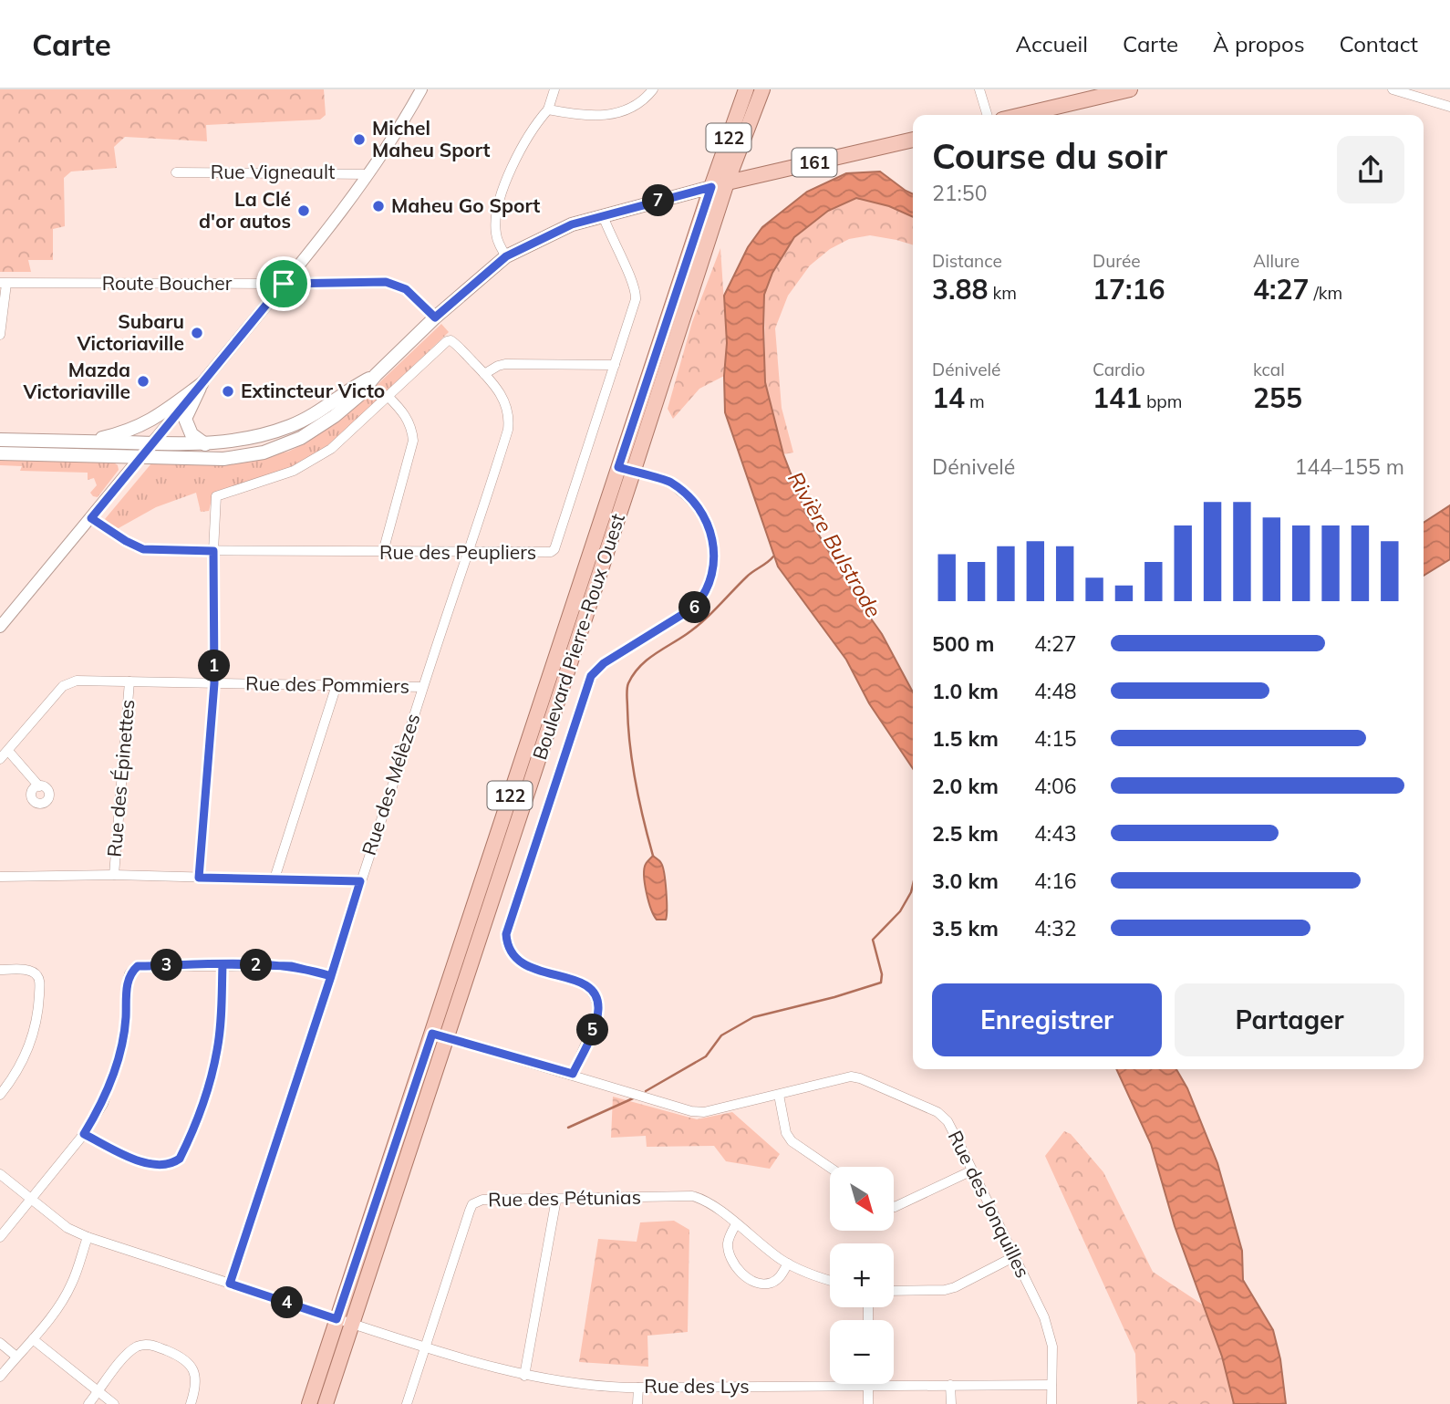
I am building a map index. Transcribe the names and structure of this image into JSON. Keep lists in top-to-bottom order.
{
  "streets": {
    "main road": ["122", "161", "Boulevard Pierre-Roux Ouest"],
    "street": [
      "Rue Vigneault",
      "Route Boucher",
      "Rue des Peupliers",
      "Rue des Pommiers",
      "Rue des Épinettes",
      "Rue des Mélèzes",
      "Rue des Pétunias",
      "Rue des Jonquilles",
      "Rue des Lys"
    ]
  },
  "crossings": [
    ["161", "Boulevard Pierre-Roux Ouest"],
    ["Rue des Peupliers", "Rue des Mélèzes"],
    ["Boulevard Pierre-Roux Ouest", "Rue des Jonquilles"],
    ["Boulevard Pierre-Roux Ouest", "Rue des Lys"],
    ["Rue des Pommiers", "Rue des Épinettes"],
    ["Rue des Pommiers", "Rue des Mélèzes"],
    ["Rue des Mélèzes", "Rue des Lys"],
    ["Rue des Pétunias", "Rue des Lys"],
    ["Rue des Jonquilles", "Rue des Lys"]
  ],
  "water": ["Rivière Bulstrode"],
  "places": [
    "Michel Maheu Sport",
    "Maheu Go Sport",
    "La Clé d'or autos",
    "Subaru Victoriaville",
    "Mazda Victoriaville",
    "Extincteur Victo"
  ],
  "north": "bottom right",
  "page": {
    "header": "Carte",
    "nav": [
      "Accueil",
      "Carte",
      "À propos",
      "Contact"
    ],
    "heading": ["Course du soir", "21:50"],
    "pins": [
      "7",
      "6",
      "1",
      "2",
      "3",
      "5",
      "4"
    ],
    "stats": [
      ["Distance", "3.88 km"],
      ["Durée", "17:16"],
      ["Allure", "4:27 /km"],
      ["Dénivelé", "14 m"],
      ["Cardio", "141 bpm"],
      ["kcal", "255"]
    ],
    "chart": ["Dénivelé", "144–155 m"],
    "list": [
      {
        "name": "500 m",
        "note": "4:27"
      },
      {
        "name": "1.0 km",
        "note": "4:48"
      },
      {
        "name": "1.5 km",
        "note": "4:15"
      },
      {
        "name": "2.0 km",
        "note": "4:06"
      },
      {
        "name": "2.5 km",
        "note": "4:43"
      },
      {
        "name": "3.0 km",
        "note": "4:16"
      },
      {
        "name": "3.5 km",
        "note": "4:32"
      }
    ],
    "buttons": ["Enregistrer", "Partager"],
    "map_buttons": ["+", "−"]
  }
}
